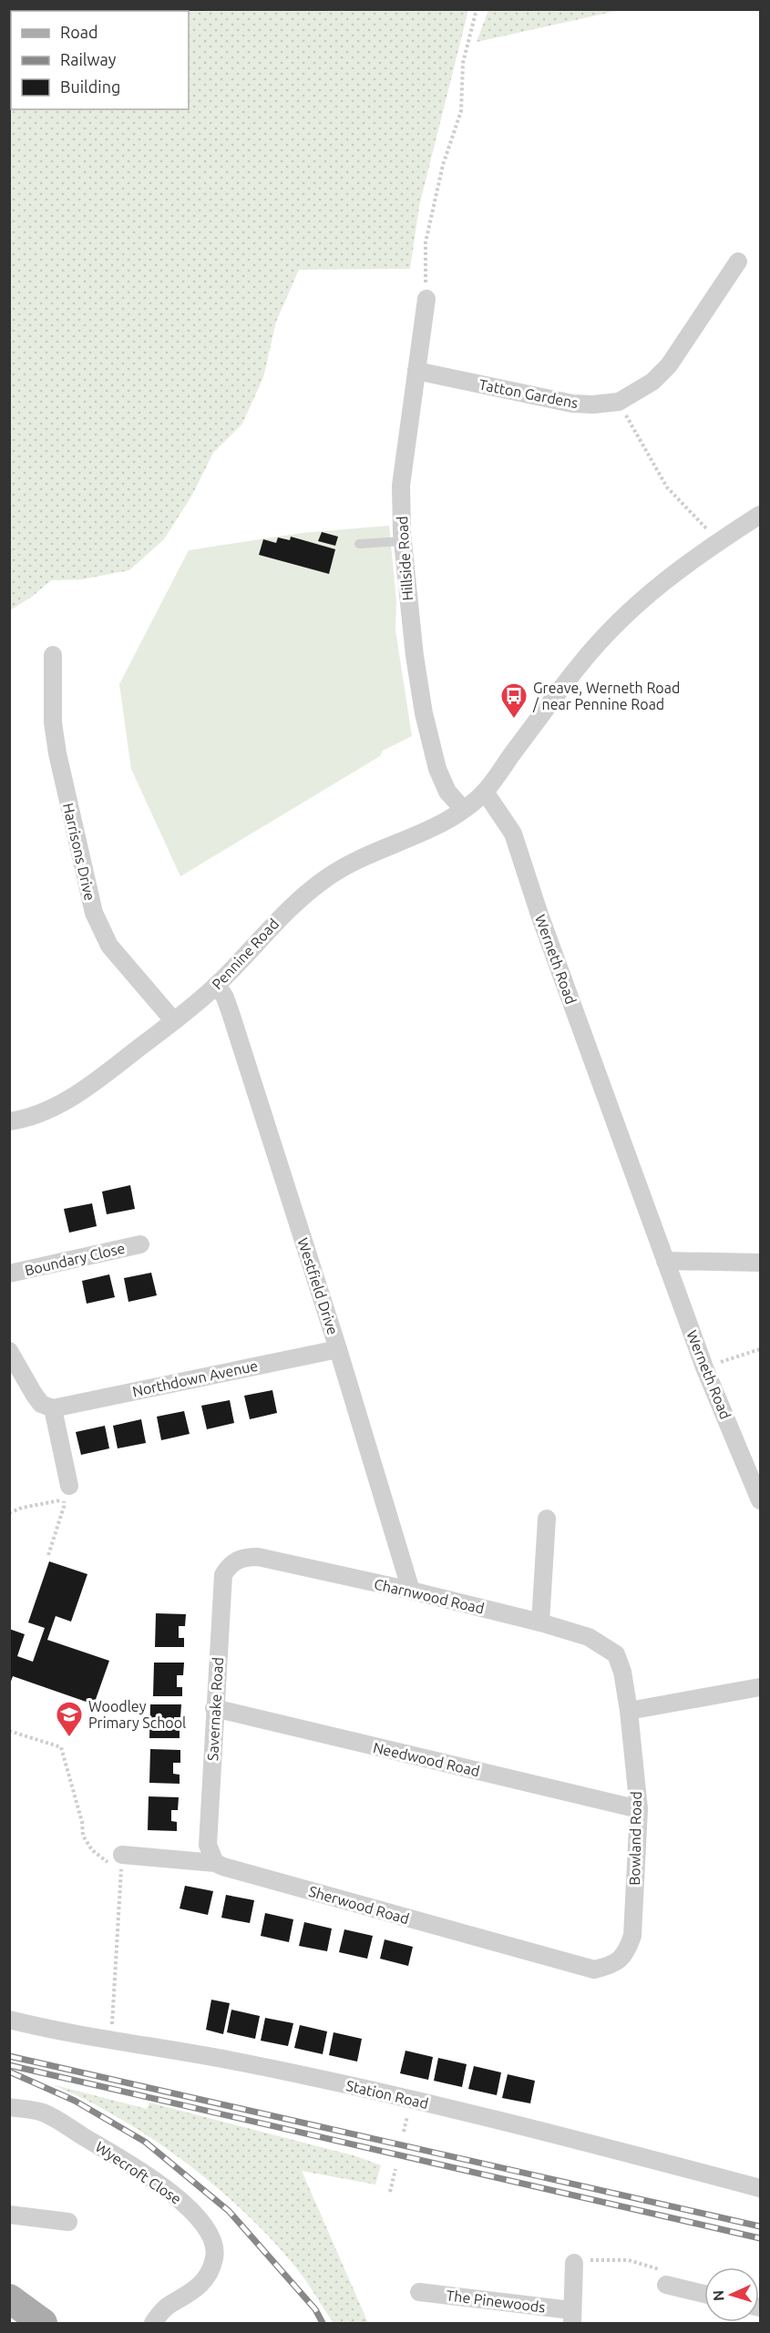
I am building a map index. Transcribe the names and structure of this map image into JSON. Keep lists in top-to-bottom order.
{
  "streets": {
    "street": [
      "Tatton Gardens",
      "Hillside Road",
      "Harrisons Drive",
      "Pennine Road",
      "Werneth Road",
      "Boundary Close",
      "Westfield Drive",
      "Northdown Avenue",
      "Charnwood Road",
      "Savernake Road",
      "Needwood Road",
      "Bowland Road",
      "Sherwood Road",
      "Station Road",
      "Wyecroft Close",
      "The Pinewoods"
    ]
  },
  "crossings": [
    ["Tatton Gardens", "Hillside Road"],
    ["Hillside Road", "Pennine Road"],
    ["Harrisons Drive", "Pennine Road"],
    ["Pennine Road", "Werneth Road"],
    ["Pennine Road", "Westfield Drive"],
    ["Westfield Drive", "Northdown Avenue"],
    ["Westfield Drive", "Charnwood Road"],
    ["Charnwood Road", "Savernake Road"],
    ["Charnwood Road", "Bowland Road"],
    ["Savernake Road", "Needwood Road"],
    ["Savernake Road", "Sherwood Road"],
    ["Needwood Road", "Bowland Road"],
    ["Bowland Road", "Sherwood Road"]
  ],
  "places": {
    "bus stop": ["Greave, Werneth Road / near Pennine Road"],
    "school or university": ["Woodley Primary School"]
  },
  "legend": ["Road", "Railway", "Building"],
  "north": "left"
}
